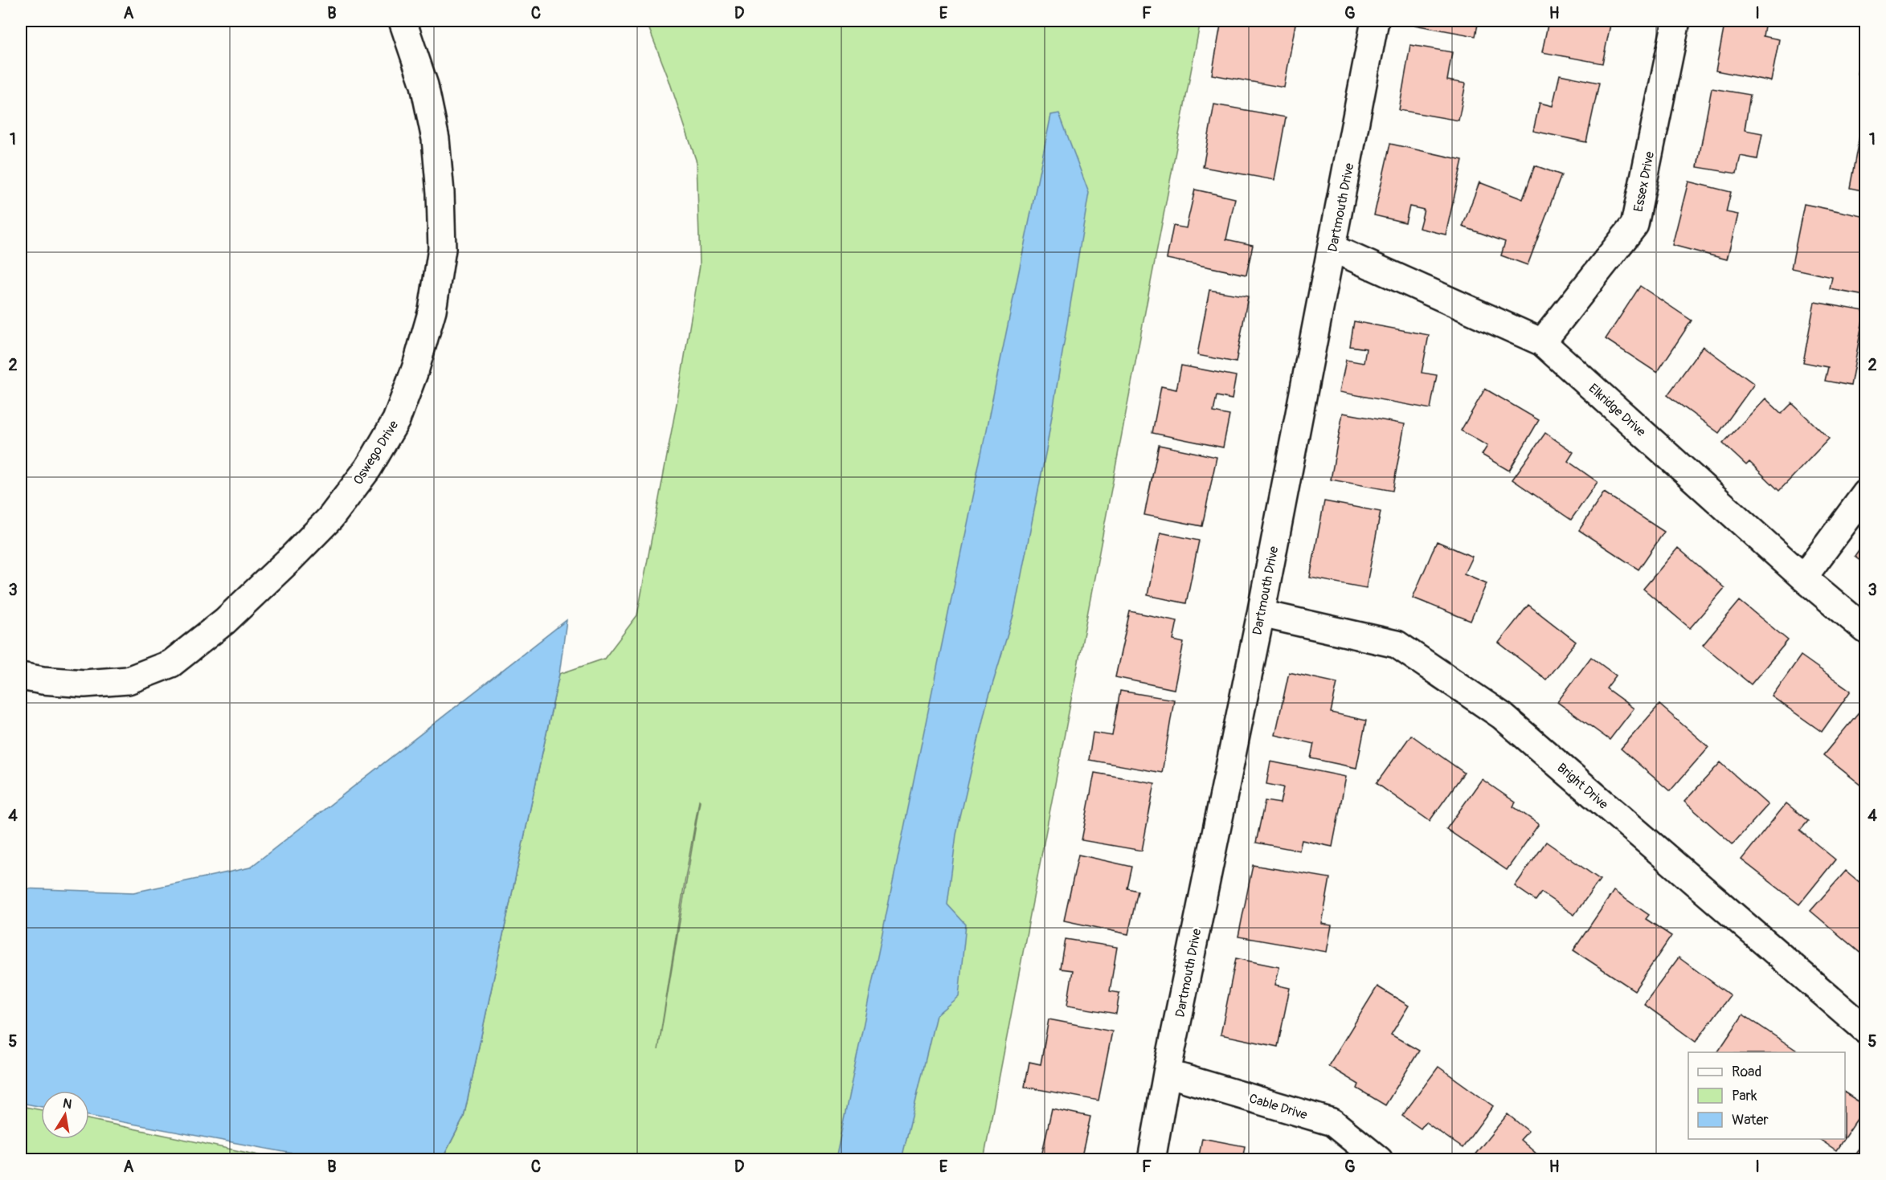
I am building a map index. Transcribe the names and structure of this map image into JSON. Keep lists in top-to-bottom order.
{
  "streets": {
    "street": [
      "Essex Drive",
      "Dartmouth Drive",
      "Elkridge Drive",
      "Oswego Drive",
      "Bright Drive",
      "Cable Drive"
    ]
  },
  "crossings": [
    ["Essex Drive", "Elkridge Drive"],
    ["Dartmouth Drive", "Elkridge Drive"],
    ["Dartmouth Drive", "Bright Drive"],
    ["Dartmouth Drive", "Cable Drive"]
  ],
  "legend": ["Road", "Park", "Water"],
  "north": "top",
  "grid": {
    "columns": [
      "A",
      "B",
      "C",
      "D",
      "E",
      "F",
      "G",
      "H",
      "I"
    ],
    "rows": [
      "1",
      "2",
      "3",
      "4",
      "5"
    ]
  }
}
